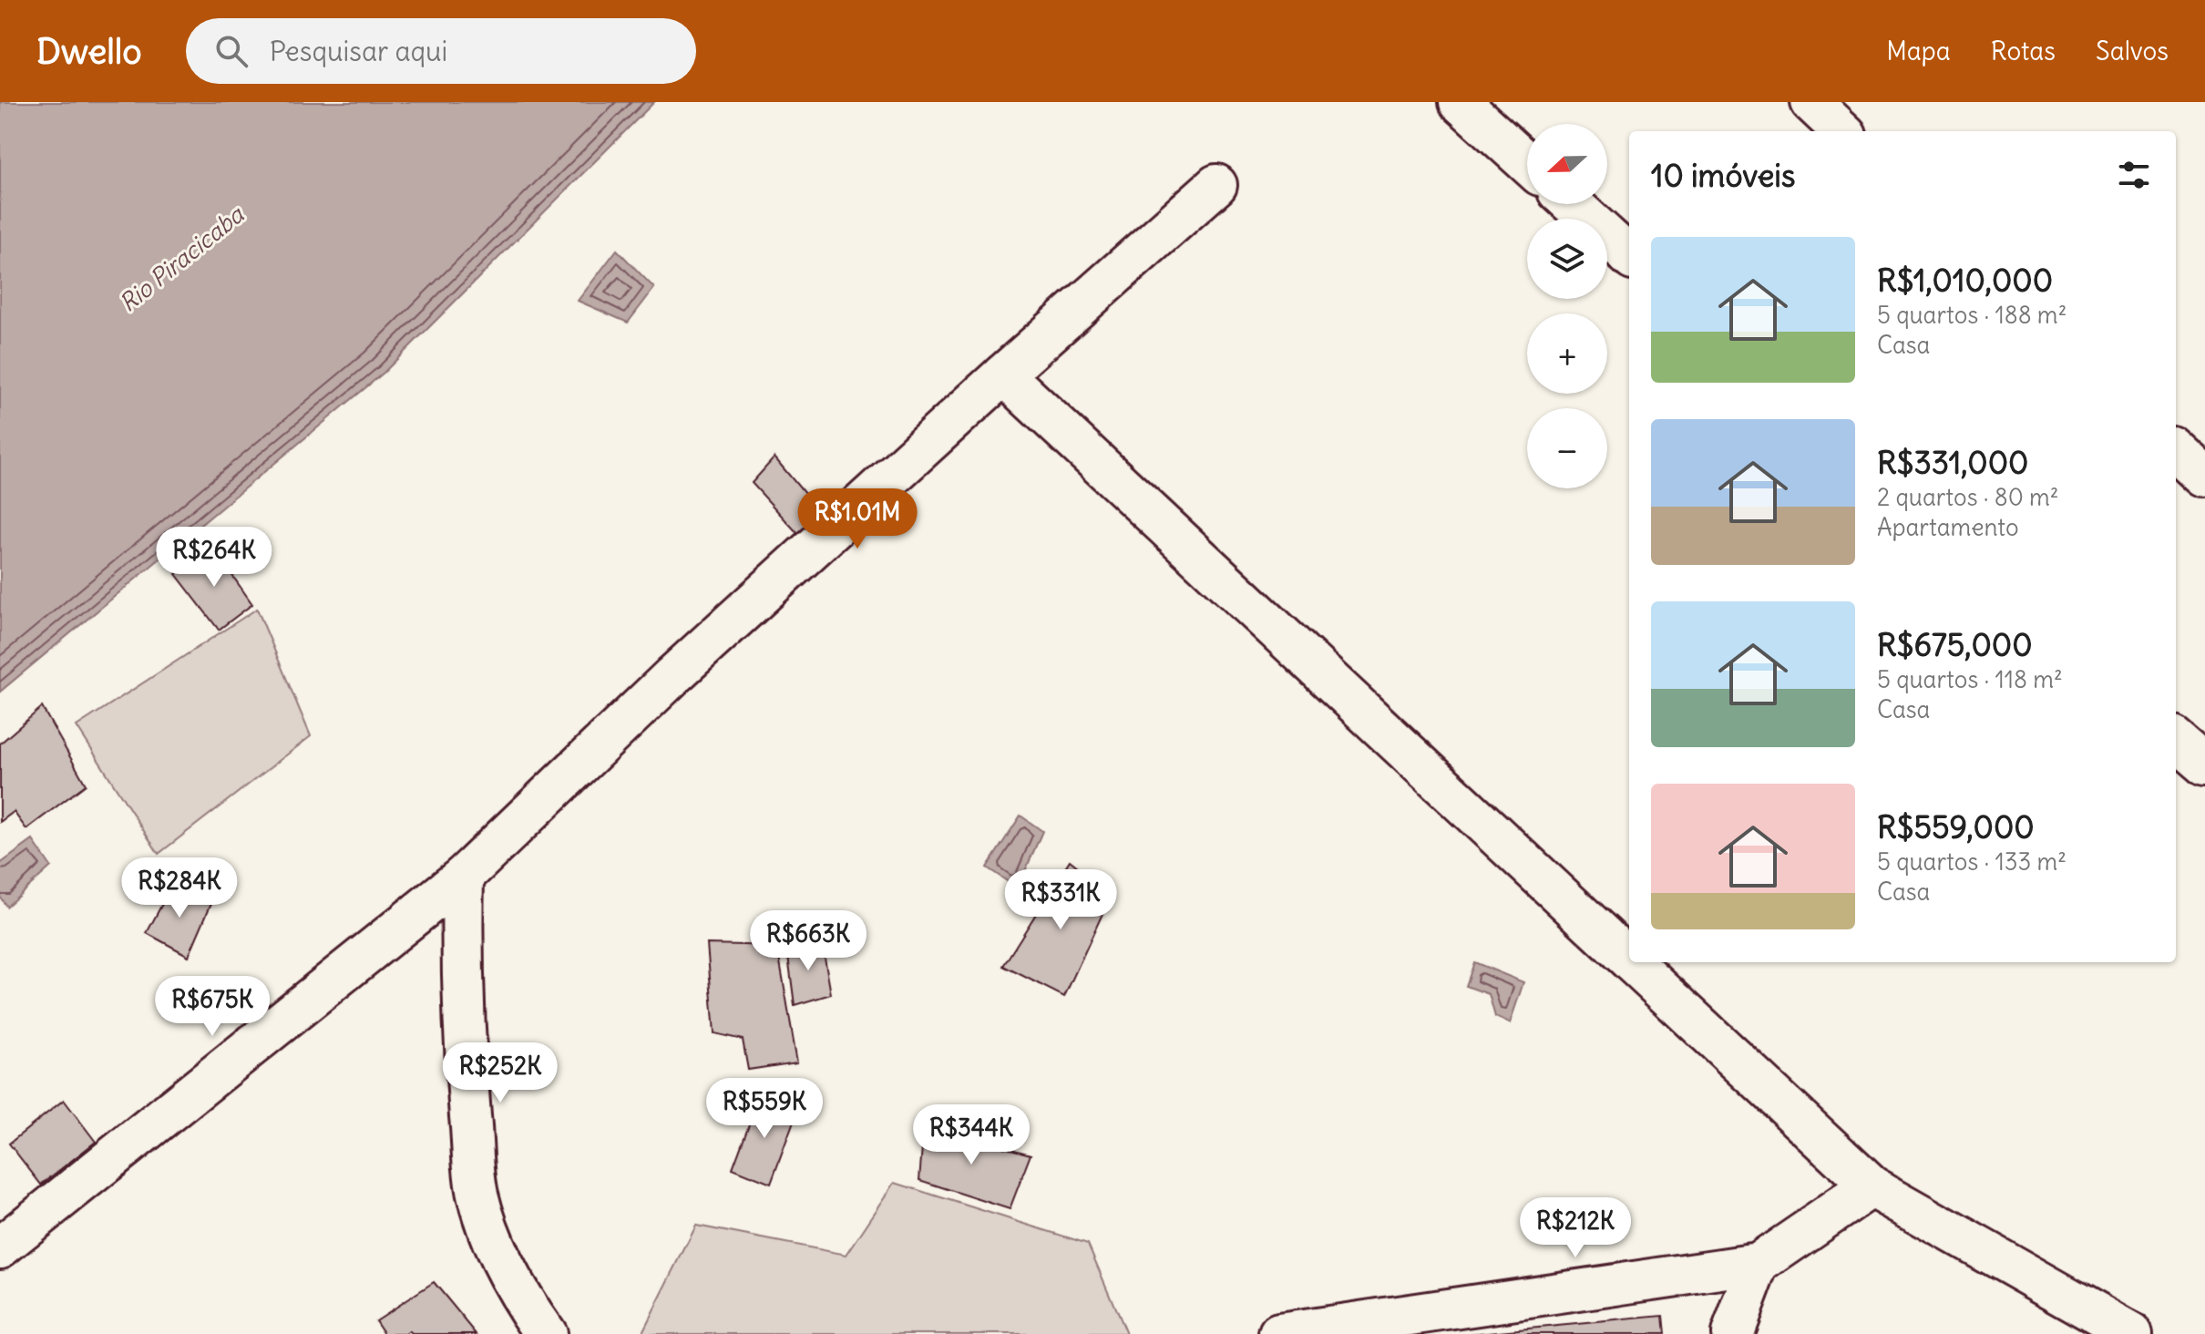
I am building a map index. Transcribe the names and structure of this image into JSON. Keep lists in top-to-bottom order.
{
  "water": ["Rio Piracicaba"],
  "north": "left",
  "page": {
    "header": "Dwello",
    "search": "Pesquisar aqui",
    "nav": ["Mapa", "Rotas", "Salvos"],
    "map_buttons": ["+", "−"],
    "heading": "10 imóveis",
    "list": [
      {
        "name": "R$1,010,000",
        "note": "5 quartos · 188 m² · Casa"
      },
      {
        "name": "R$331,000",
        "note": "2 quartos · 80 m² · Apartamento"
      },
      {
        "name": "R$675,000",
        "note": "5 quartos · 118 m² · Casa"
      },
      {
        "name": "R$559,000",
        "note": "5 quartos · 133 m² · Casa"
      }
    ],
    "price": [
      "R$1.01M",
      "R$264K",
      "R$284K",
      "R$331K",
      "R$663K",
      "R$675K",
      "R$252K",
      "R$559K",
      "R$344K",
      "R$212K"
    ]
  }
}
